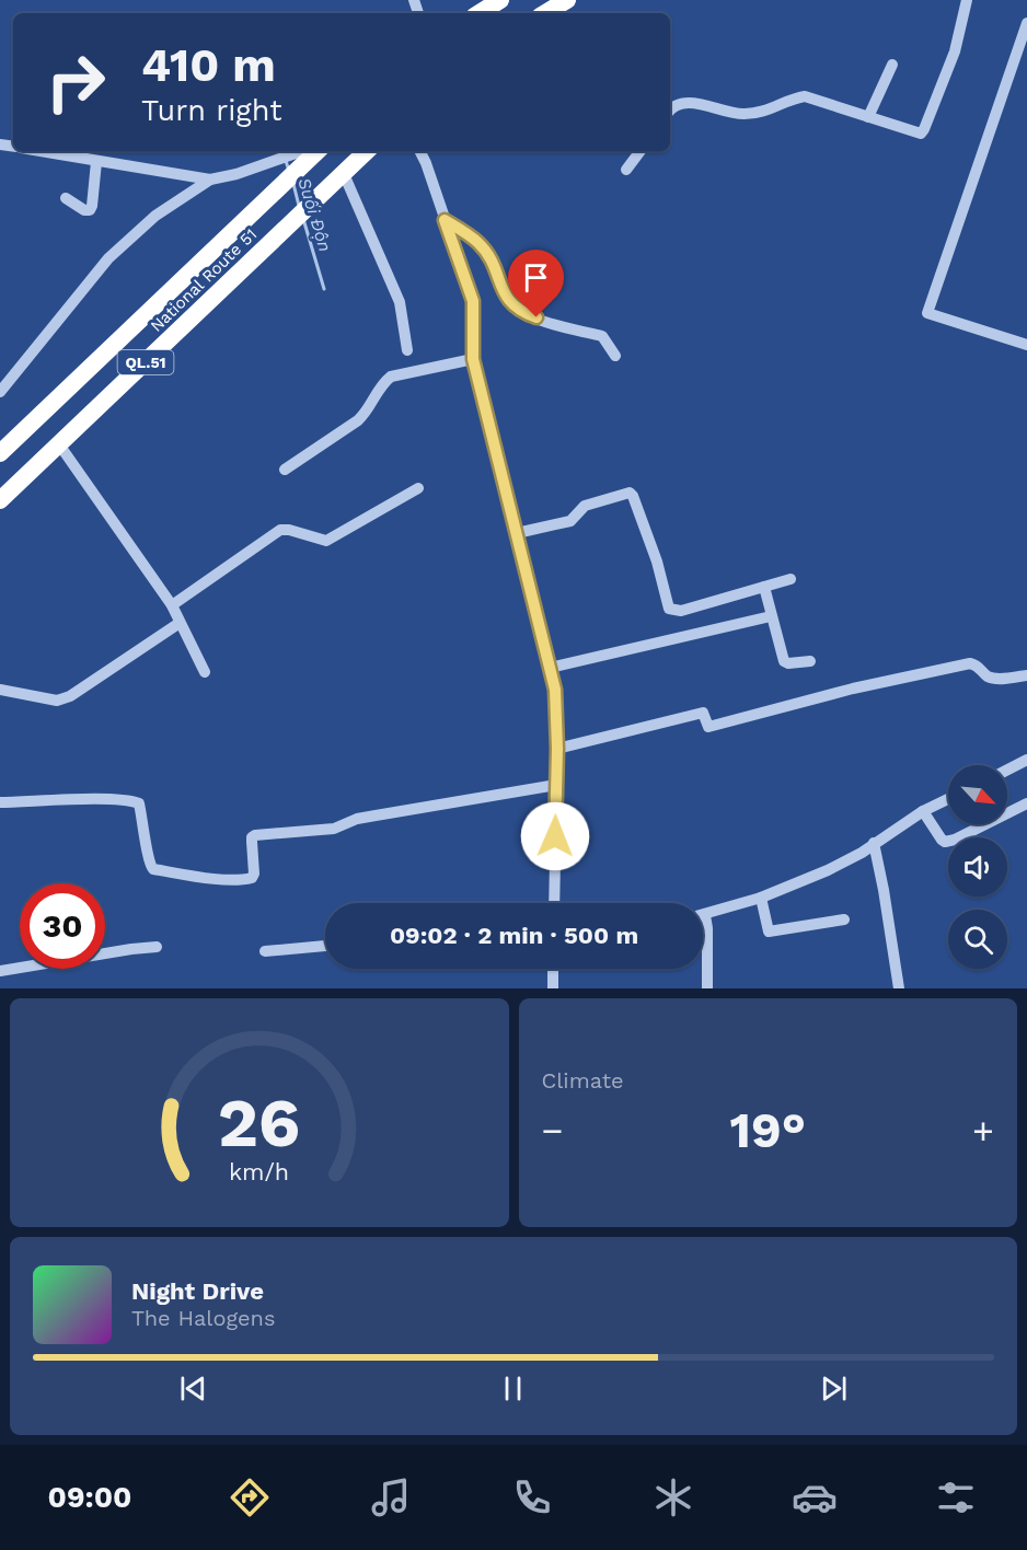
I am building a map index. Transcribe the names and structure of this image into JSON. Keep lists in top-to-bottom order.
{
  "streets": {
    "highway": ["National Route 51", "QL.51"]
  },
  "crossings": [
    ["National Route 51", "QL.51"]
  ],
  "water": ["Suối Độn"],
  "north": "bottom right",
  "page": {
    "turn": ["410 m", "Turn right"],
    "limit": "30",
    "trip": "09:02 · 2 min · 500 m",
    "tile": "Climate",
    "heat": ["−", "19°", "+"],
    "song": ["Night Drive", "The Halogens"],
    "tabs": "09:00",
    "gauge": ["26", "km/h"]
  }
}
